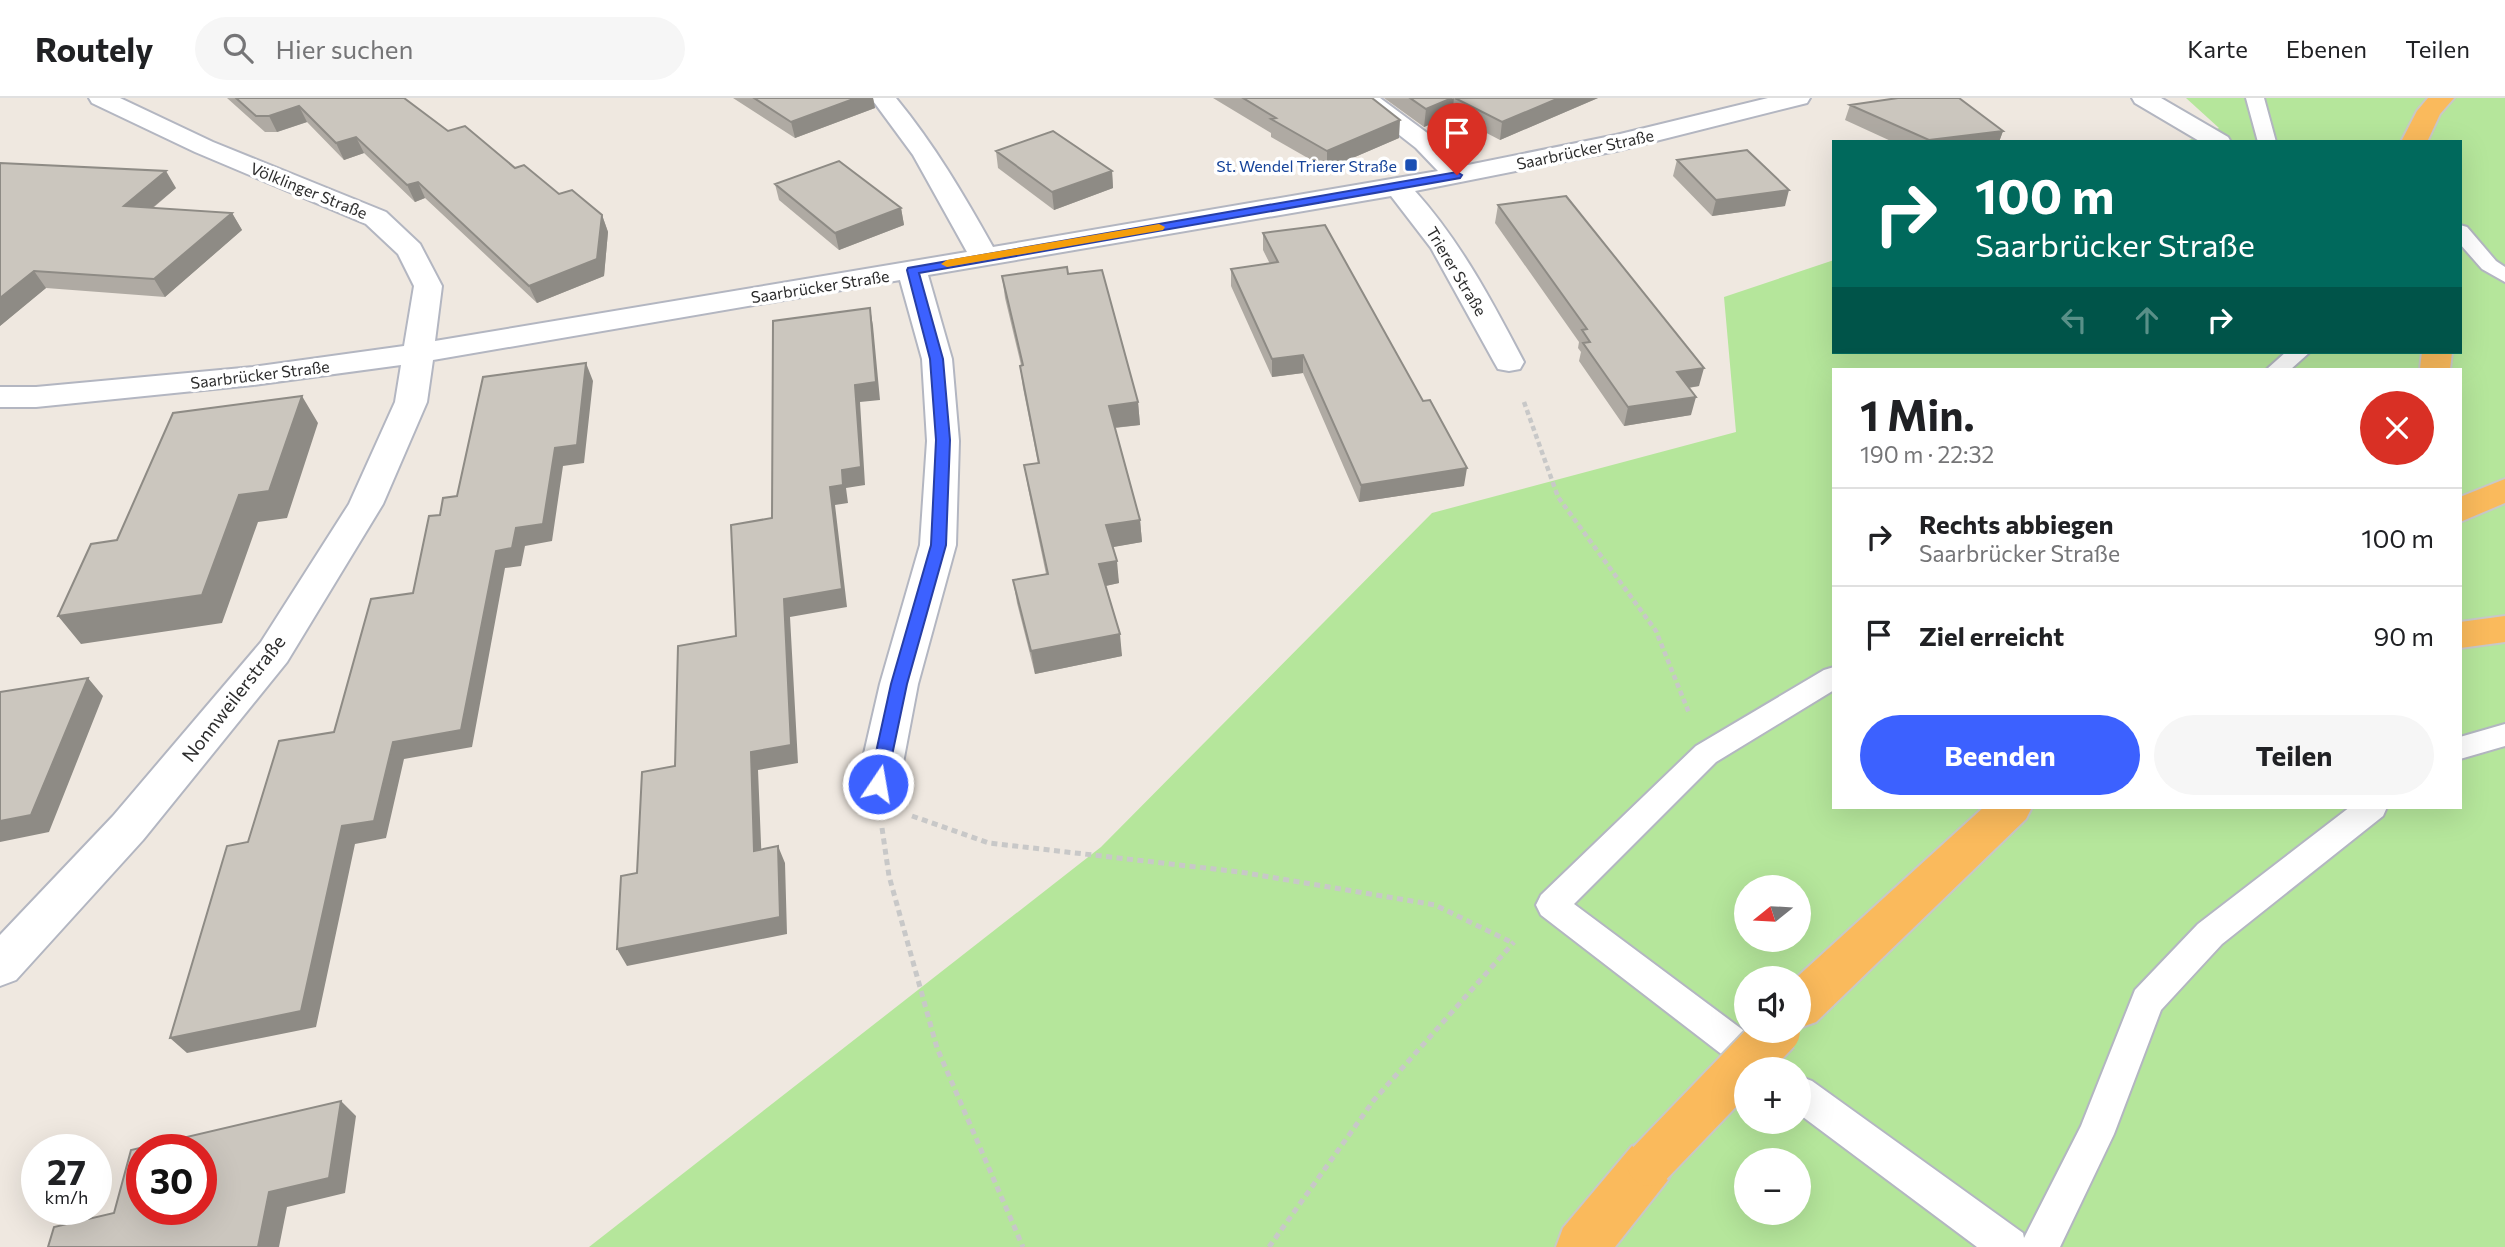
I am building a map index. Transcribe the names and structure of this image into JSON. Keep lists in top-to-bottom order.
{
  "streets": {
    "street": [
      "Saarbrücker Straße",
      "Völklinger Straße",
      "Trierer Straße",
      "Nonnweilerstraße"
    ]
  },
  "crossings": [
    ["Saarbrücker Straße", "Völklinger Straße"],
    ["Saarbrücker Straße", "Trierer Straße"],
    ["Saarbrücker Straße", "Nonnweilerstraße"],
    ["Völklinger Straße", "Nonnweilerstraße"]
  ],
  "places": {
    "transit": ["St. Wendel Trierer Straße"]
  },
  "north": "left",
  "page": {
    "header": "Routely",
    "search": "Hier suchen",
    "nav": ["Karte", "Ebenen", "Teilen"],
    "turn": ["100 m", "Saarbrücker Straße"],
    "heading": ["1 Min.", "190 m · 22:32"],
    "list": [
      {
        "name": "Rechts abbiegen",
        "note": "Saarbrücker Straße",
        "value": "100 m"
      },
      {
        "name": "Ziel erreicht",
        "value": "90 m"
      }
    ],
    "buttons": ["Beenden", "Teilen"],
    "map_buttons": ["+", "−"],
    "speed": "27 km/h",
    "limit": "30"
  }
}
